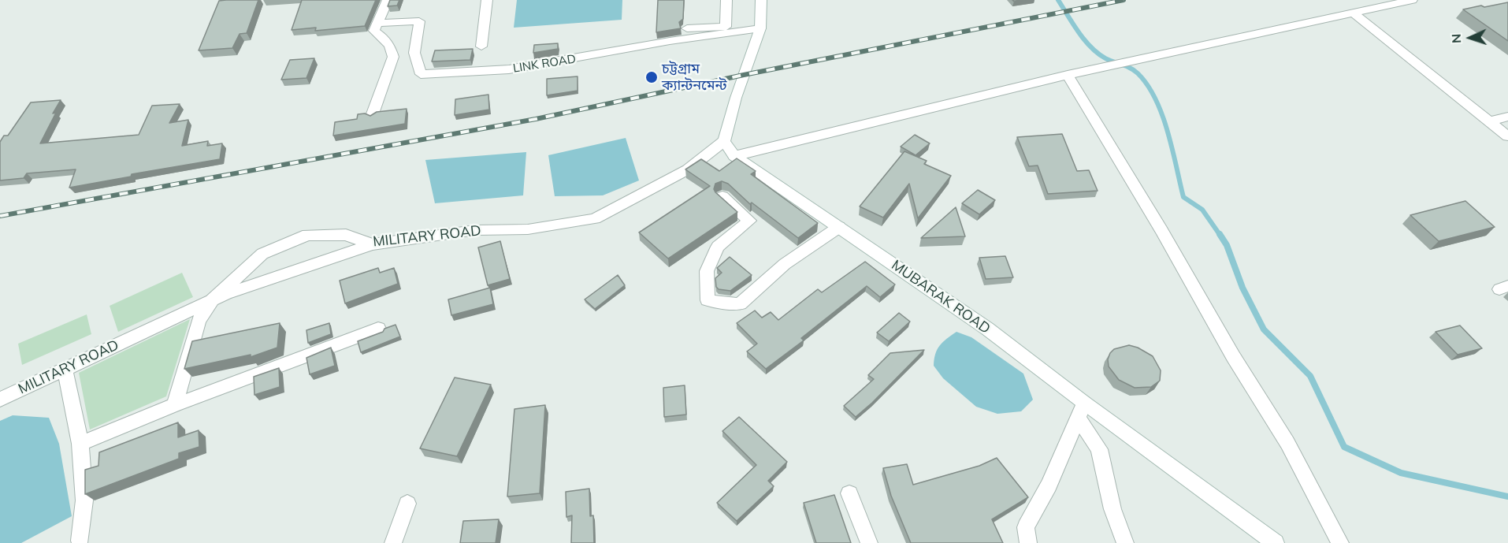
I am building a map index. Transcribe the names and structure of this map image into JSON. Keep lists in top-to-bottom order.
{
  "streets": {
    "street": ["LINK ROAD", "MILITARY ROAD", "MUBARAK ROAD"]
  },
  "crossings": [
    ["MILITARY ROAD", "MUBARAK ROAD"]
  ],
  "places": ["চট্টগ্রাম ক্যান্টনমেন্ট"],
  "north": "left"
}
